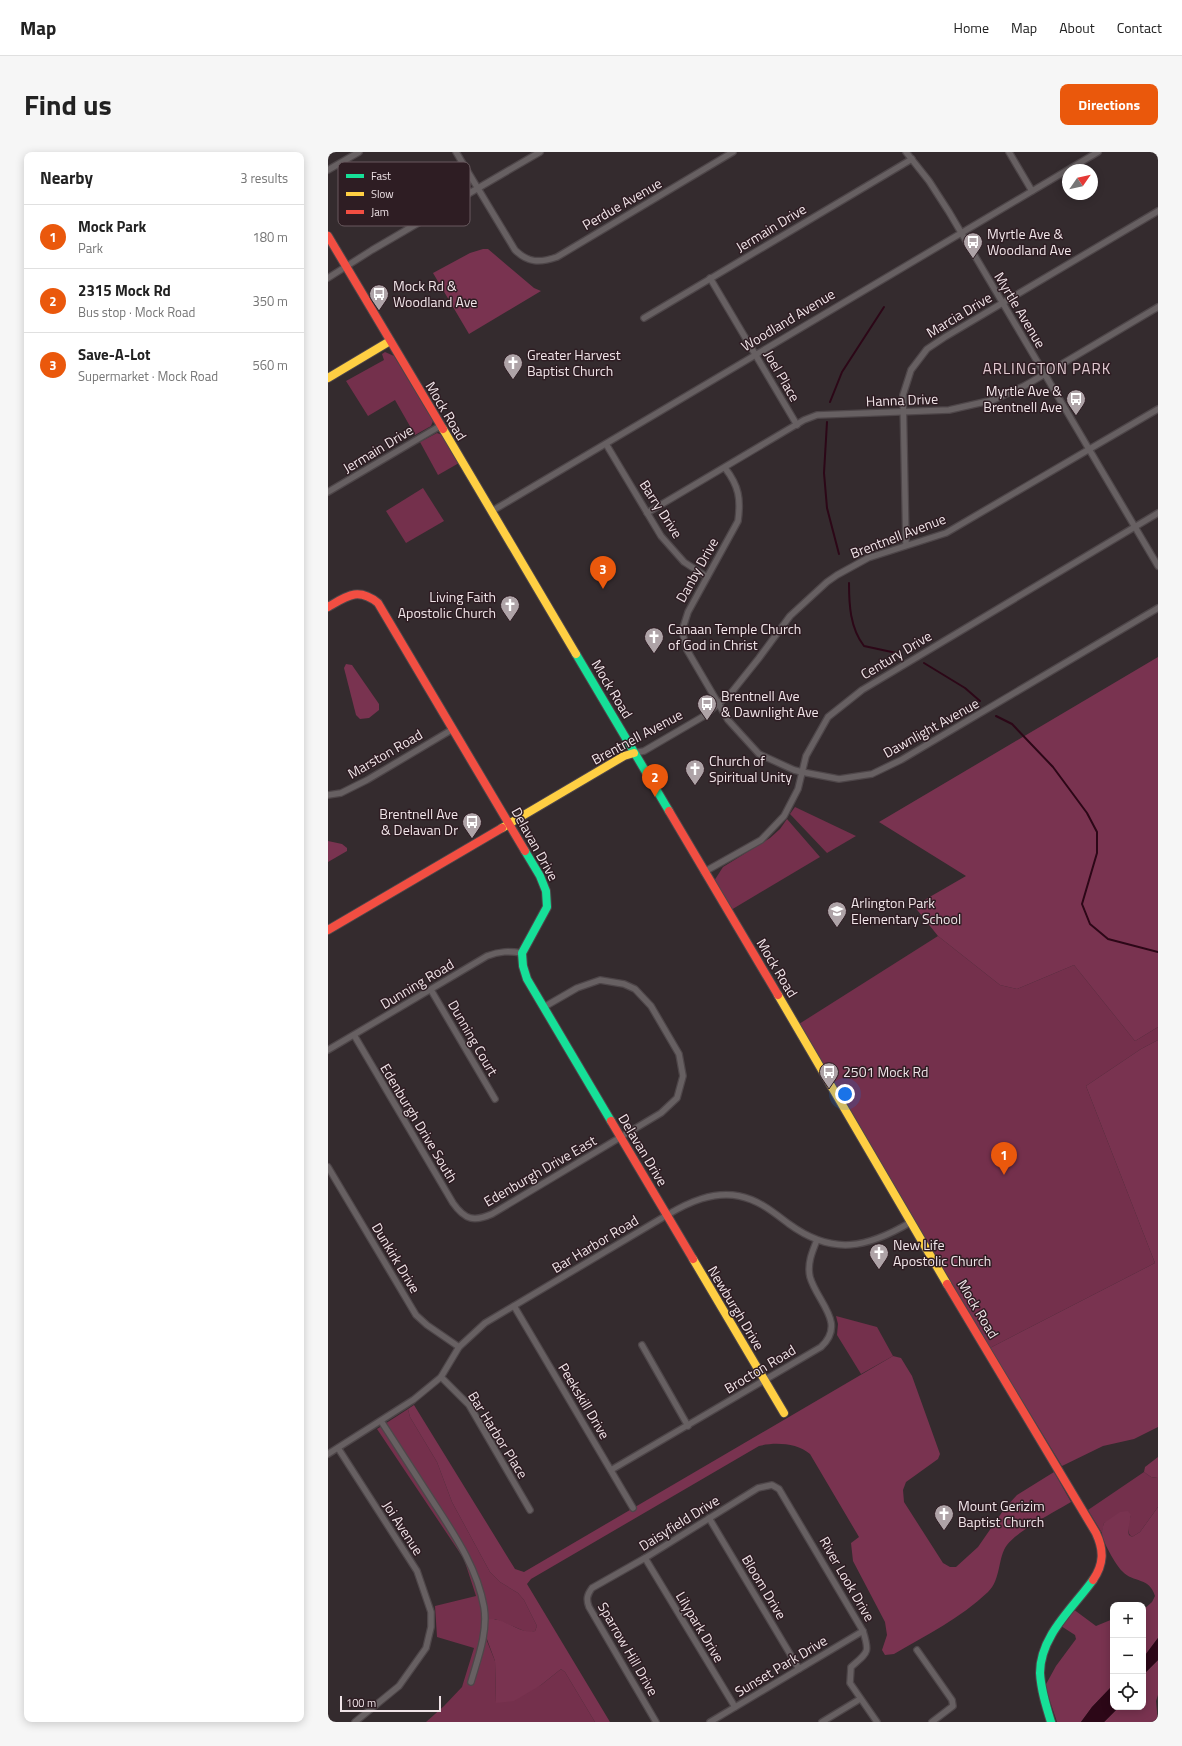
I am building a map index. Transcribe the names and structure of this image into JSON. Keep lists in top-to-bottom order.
{
  "streets": {
    "main road": [
      "Mock Road",
      "Brentnell Avenue",
      "Delavan Drive",
      "Newburgh Drive"
    ],
    "street": [
      "Perdue Avenue",
      "Jermain Drive",
      "Myrtle Avenue",
      "Marcia Drive",
      "Woodland Avenue",
      "Joel Place",
      "Hanna Drive",
      "Barry Drive",
      "Danby Drive",
      "Century Drive",
      "Dawnlight Avenue",
      "Marston Road",
      "Dunning Road",
      "Dunning Court",
      "Edenburgh Drive South",
      "Edenburgh Drive East",
      "Bar Harbor Road",
      "Dunkirk Drive",
      "Brocton Road",
      "Peekskill Drive",
      "Bar Harbor Place",
      "Daisyfield Drive",
      "Joi Avenue",
      "River Look Drive",
      "Bloom Drive",
      "Lilypark Drive",
      "Sparrow Hill Drive",
      "Sunset Park Drive"
    ]
  },
  "crossings": [
    ["Jermain Drive", "Myrtle Avenue"],
    ["Jermain Drive", "Joel Place"],
    ["Jermain Drive", "Mock Road"],
    ["Myrtle Avenue", "Marcia Drive"],
    ["Myrtle Avenue", "Woodland Avenue"],
    ["Myrtle Avenue", "Hanna Drive"],
    ["Myrtle Avenue", "Brentnell Avenue"],
    ["Myrtle Avenue", "Century Drive"],
    ["Marcia Drive", "Hanna Drive"],
    ["Marcia Drive", "Brentnell Avenue"],
    ["Woodland Avenue", "Joel Place"],
    ["Woodland Avenue", "Mock Road"],
    ["Woodland Avenue", "Barry Drive"],
    ["Joel Place", "Hanna Drive"],
    ["Hanna Drive", "Barry Drive"],
    ["Hanna Drive", "Danby Drive"],
    ["Mock Road", "Brentnell Avenue"],
    ["Mock Road", "Century Drive"],
    ["Mock Road", "Bar Harbor Road"],
    ["Barry Drive", "Danby Drive"],
    ["Brentnell Avenue", "Danby Drive"],
    ["Brentnell Avenue", "Dawnlight Avenue"],
    ["Brentnell Avenue", "Delavan Drive"],
    ["Danby Drive", "Dawnlight Avenue"],
    ["Century Drive", "Dawnlight Avenue"],
    ["Marston Road", "Delavan Drive"],
    ["Delavan Drive", "Dunning Road"],
    ["Delavan Drive", "Edenburgh Drive East"],
    ["Delavan Drive", "Bar Harbor Road"],
    ["Delavan Drive", "Newburgh Drive"],
    ["Dunning Road", "Dunning Court"],
    ["Dunning Road", "Edenburgh Drive South"],
    ["Edenburgh Drive South", "Edenburgh Drive East"],
    ["Bar Harbor Road", "Dunkirk Drive"],
    ["Bar Harbor Road", "Newburgh Drive"],
    ["Bar Harbor Road", "Brocton Road"],
    ["Bar Harbor Road", "Peekskill Drive"],
    ["Bar Harbor Road", "Bar Harbor Place"],
    ["Bar Harbor Road", "Joi Avenue"],
    ["Newburgh Drive", "Brocton Road"],
    ["Brocton Road", "Peekskill Drive"],
    ["Daisyfield Drive", "River Look Drive"],
    ["Daisyfield Drive", "Bloom Drive"],
    ["Daisyfield Drive", "Lilypark Drive"],
    ["Daisyfield Drive", "Sparrow Hill Drive"],
    ["River Look Drive", "Sunset Park Drive"],
    ["Bloom Drive", "Sunset Park Drive"],
    ["Lilypark Drive", "Sunset Park Drive"]
  ],
  "districts": ["ARLINGTON PARK"],
  "places": {
    "bus stop": [
      "Myrtle Ave & Woodland Ave",
      "Mock Rd & Woodland Ave",
      "Myrtle Ave & Brentnell Ave",
      "Brentnell Ave & Dawnlight Ave",
      "Brentnell Ave & Delavan Dr",
      "2501 Mock Rd"
    ],
    "church": [
      "Greater Harvest Baptist Church",
      "Living Faith Apostolic Church",
      "Canaan Temple Church of God in Christ",
      "Church of Spiritual Unity",
      "New Life Apostolic Church",
      "Mount Gerizim Baptist Church"
    ],
    "school or university": ["Arlington Park Elementary School"]
  },
  "legend": ["Fast", "Slow", "Jam"],
  "scale_bar": "100 m",
  "north": "top right",
  "page": {
    "header": "Map",
    "nav": [
      "Home",
      "Map",
      "About",
      "Contact"
    ],
    "title": "Find us",
    "buttons": "Directions",
    "heading": ["Nearby", "3 results"],
    "list": [
      {
        "mark": "1",
        "name": "Mock Park",
        "note": "Park",
        "value": "180 m"
      },
      {
        "mark": "2",
        "name": "2315 Mock Rd",
        "note": "Bus stop · Mock Road",
        "value": "350 m"
      },
      {
        "mark": "3",
        "name": "Save-A-Lot",
        "note": "Supermarket · Mock Road",
        "value": "560 m"
      }
    ],
    "pins": ["3", "2", "1"],
    "map_buttons": ["+", "−"],
    "scale": "100 m"
  }
}
